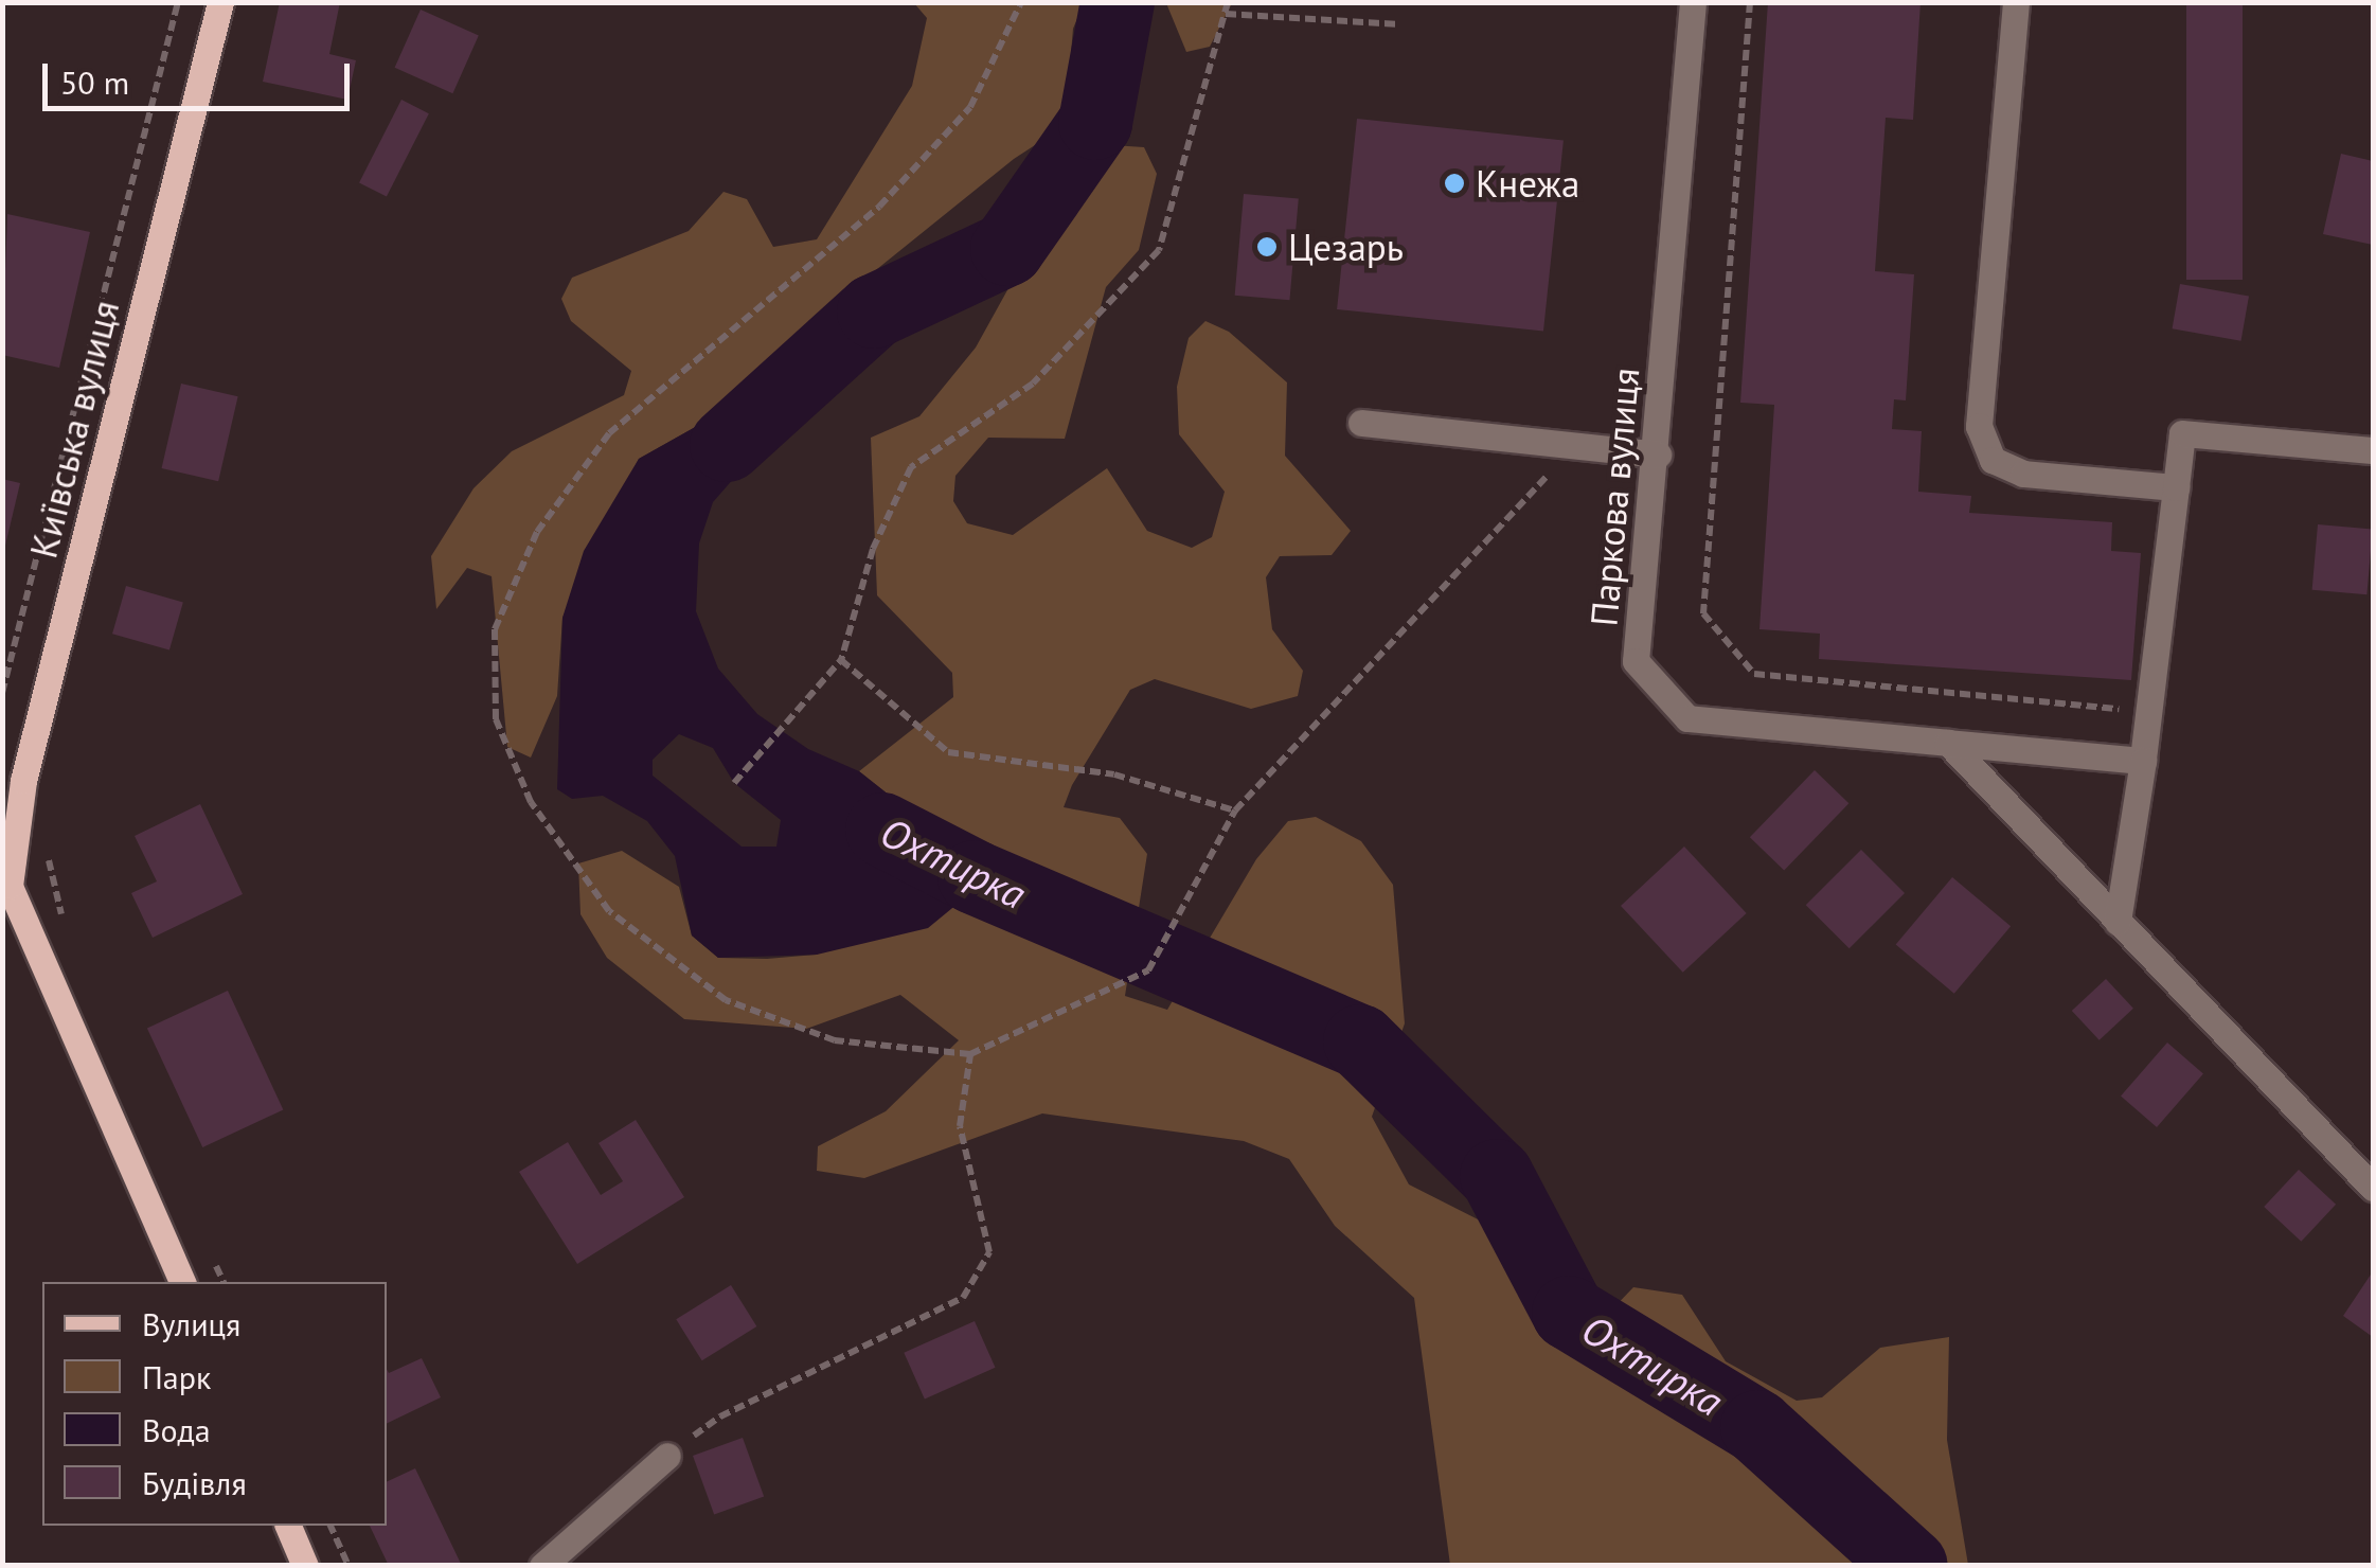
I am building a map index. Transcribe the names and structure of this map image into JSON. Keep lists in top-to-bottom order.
{
  "streets": {
    "main road": ["Київська вулиця"],
    "street": ["Паркова вулиця"]
  },
  "water": ["Охтирка"],
  "places": ["Кнежа", "Цезарь"],
  "legend": [
    "Вулиця",
    "Парк",
    "Вода",
    "Будівля"
  ],
  "scale_bar": "50 m"
}
